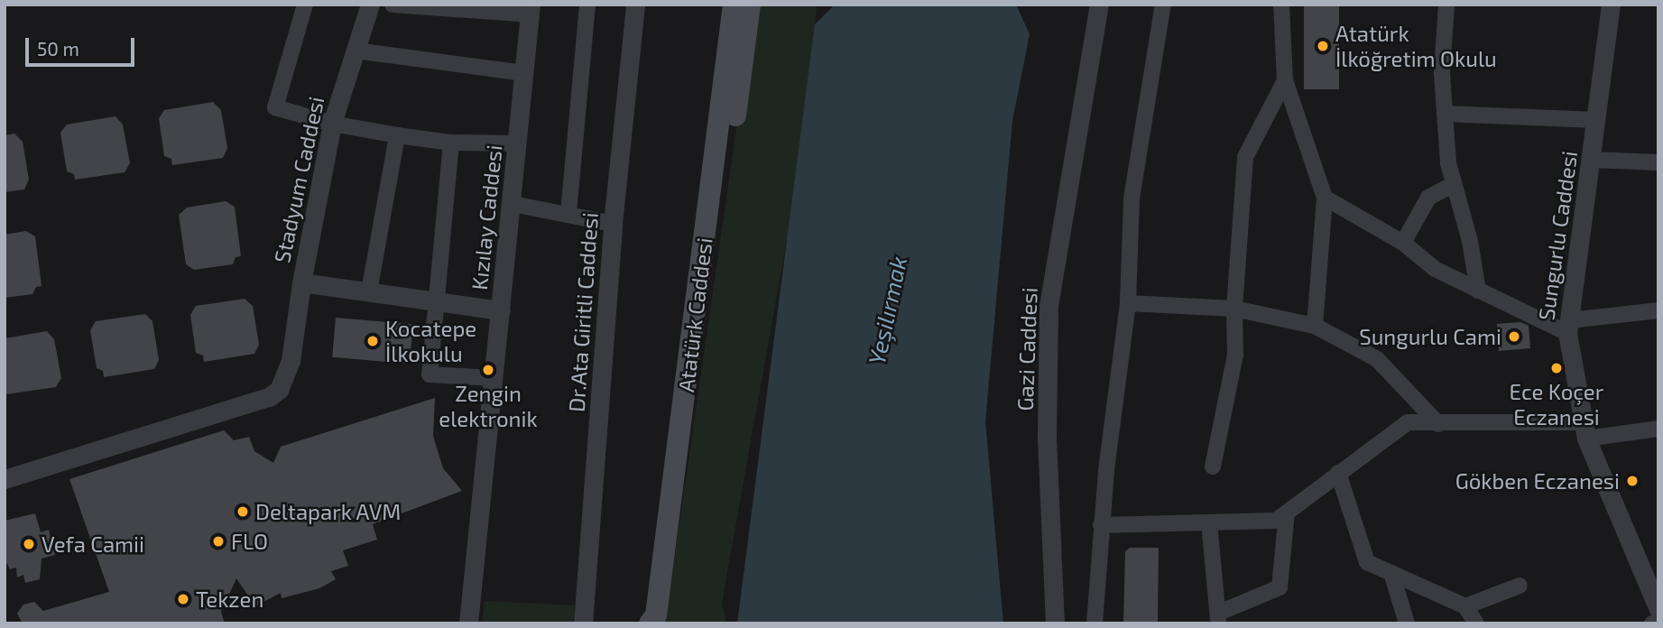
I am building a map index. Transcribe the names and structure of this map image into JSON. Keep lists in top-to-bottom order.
{
  "streets": {
    "main road": ["Atatürk Caddesi"],
    "street": [
      "Stadyum Caddesi",
      "Kızılay Caddesi",
      "Sungurlu Caddesi",
      "Dr.Ata Giritli Caddesi",
      "Gazi Caddesi"
    ]
  },
  "crossings": [
    ["Stadyum Caddesi", "Kızılay Caddesi"]
  ],
  "water": ["Yeşilırmak"],
  "places": [
    "Atatürk İlköğretim Okulu",
    "Sungurlu Cami",
    "Kocatepe İlkokulu",
    "Ece Koçer Eczanesi",
    "Zengin elektronik",
    "Gökben Eczanesi",
    "Deltapark AVM",
    "FLO",
    "Vefa Camii",
    "Tekzen"
  ],
  "scale_bar": "50 m"
}
